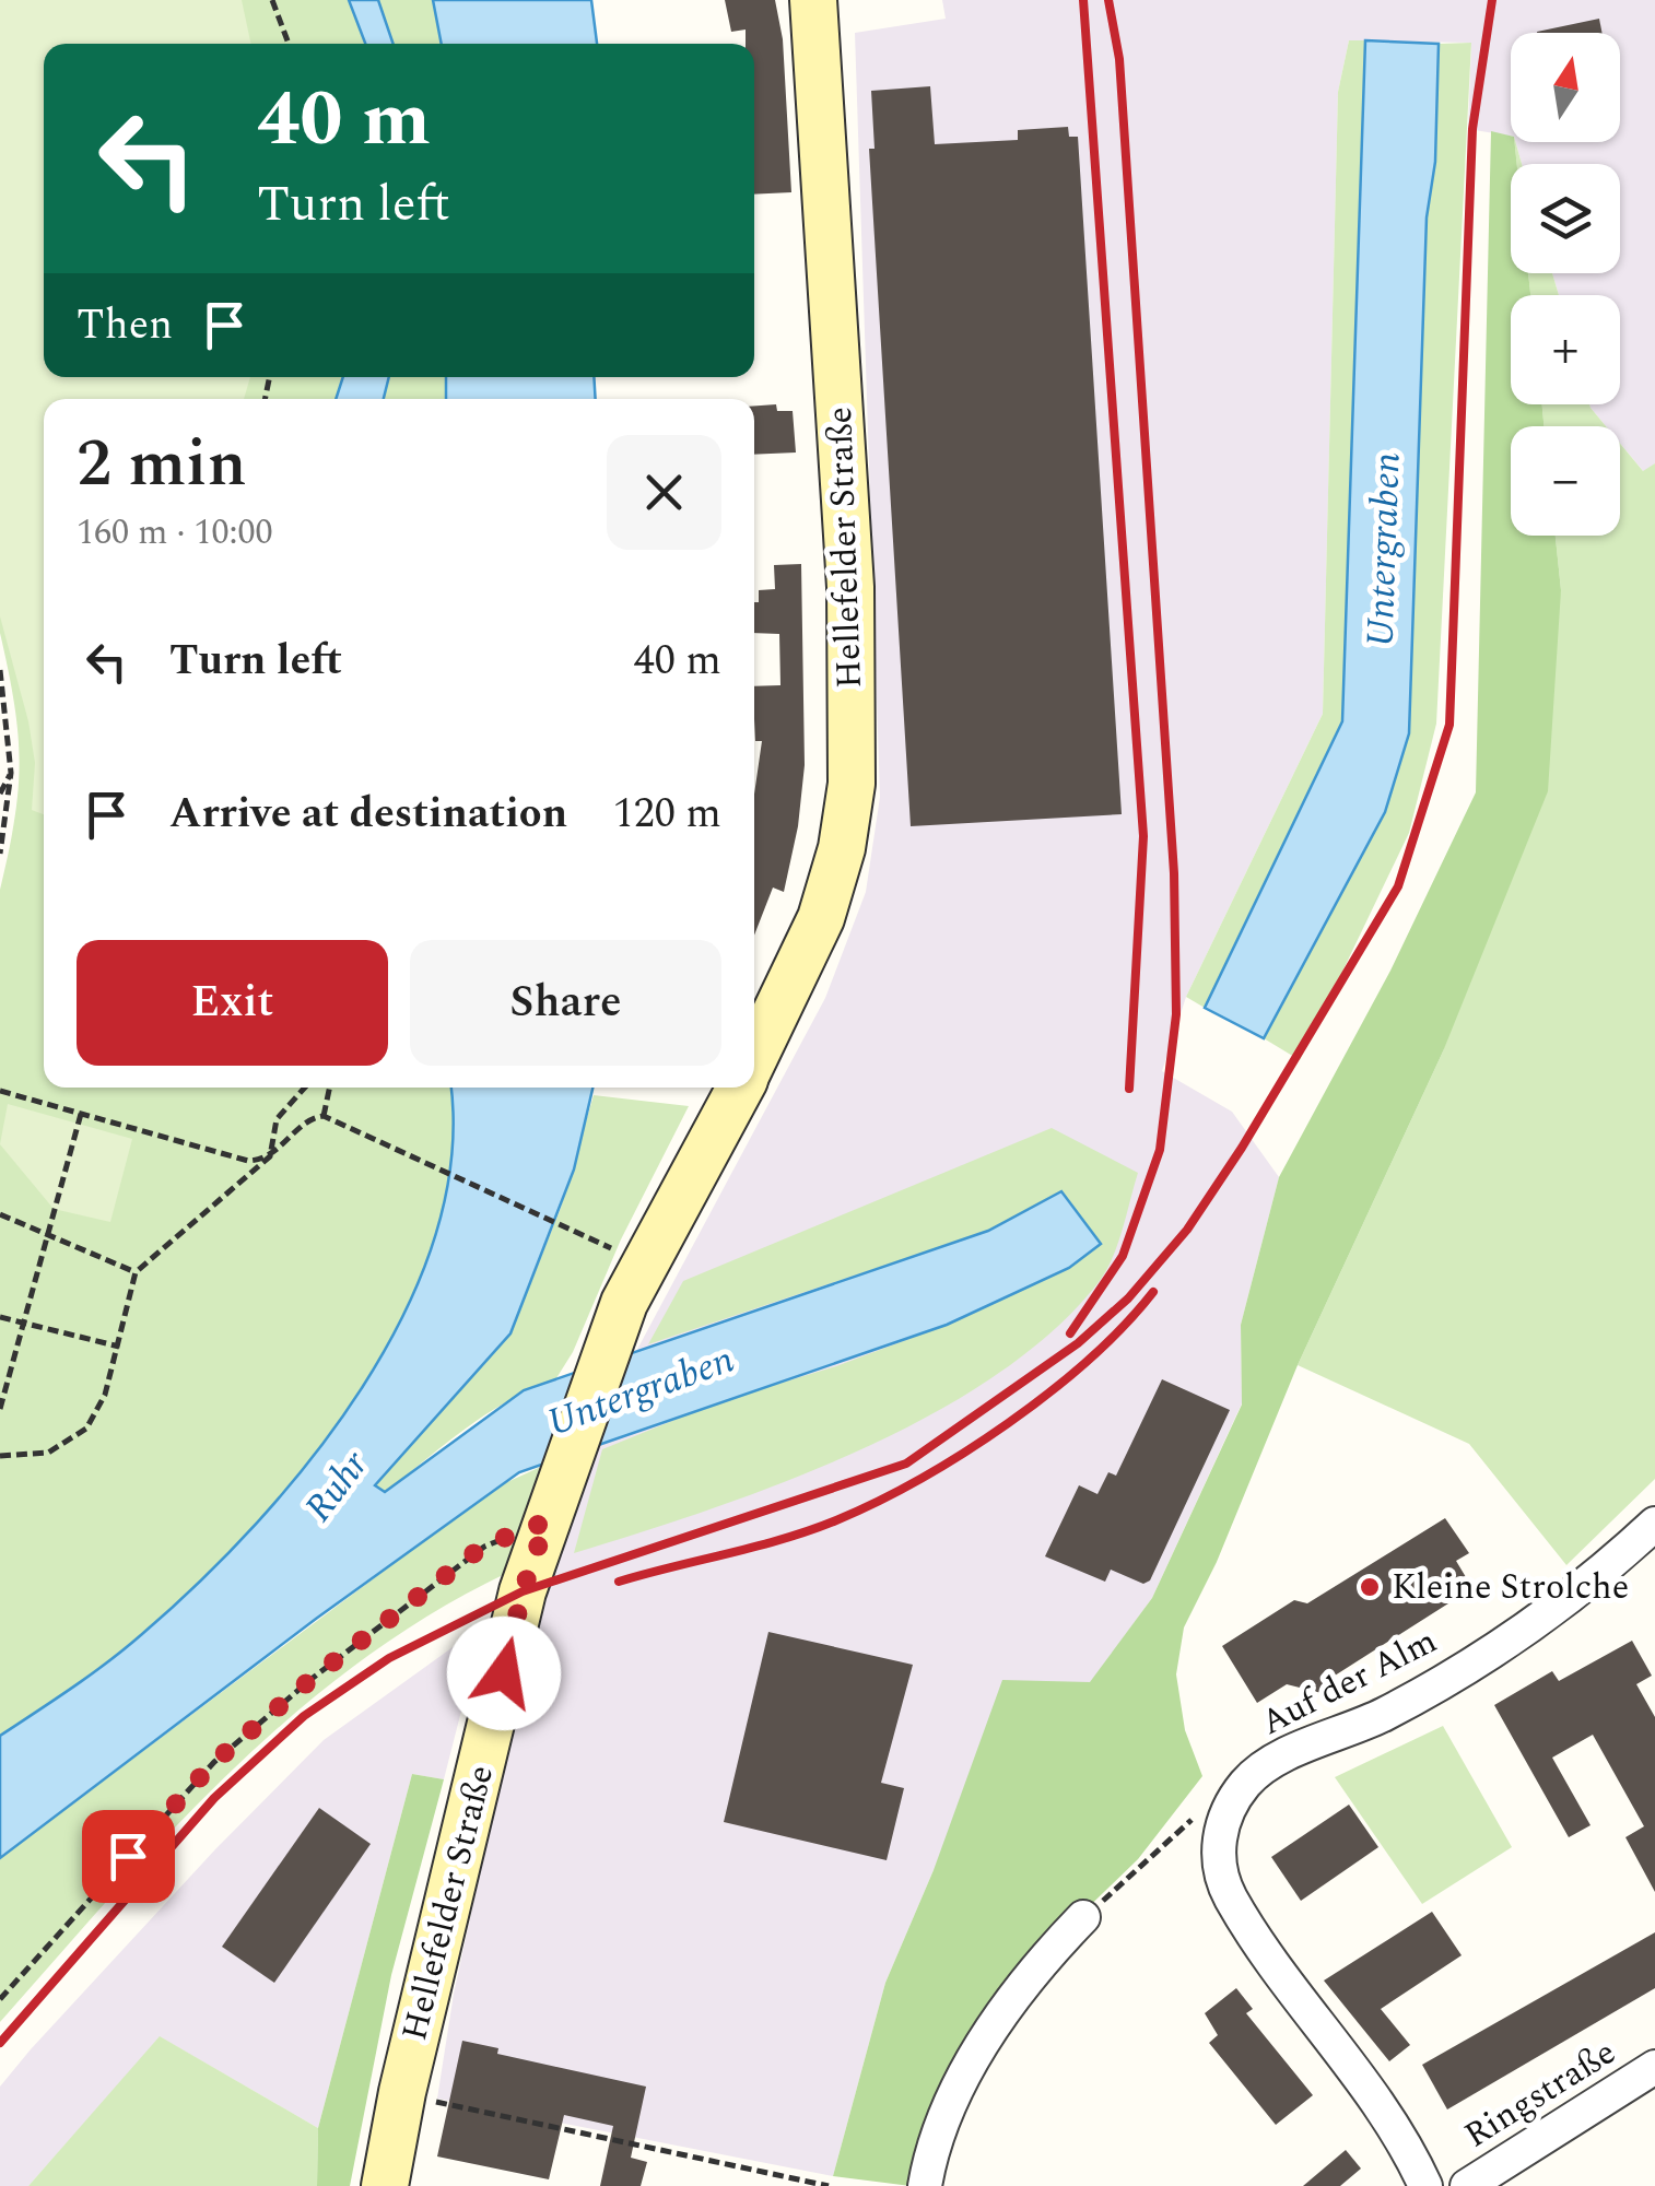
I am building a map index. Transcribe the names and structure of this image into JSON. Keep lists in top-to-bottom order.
{
  "streets": {
    "street": ["Hellefelder Straße", "Auf der Alm", "Ringstraße"]
  },
  "water": ["Untergraben", "Ruhr"],
  "places": ["Kleine Strolche"],
  "north": "top",
  "page": {
    "map_buttons": ["+", "−"],
    "turn": ["40 m", "Turn left"],
    "then": "Then",
    "heading": ["2 min", "160 m · 10:00"],
    "list": [
      {
        "name": "Turn left",
        "value": "40 m"
      },
      {
        "name": "Arrive at destination",
        "value": "120 m"
      }
    ],
    "buttons": ["Exit", "Share"]
  }
}
